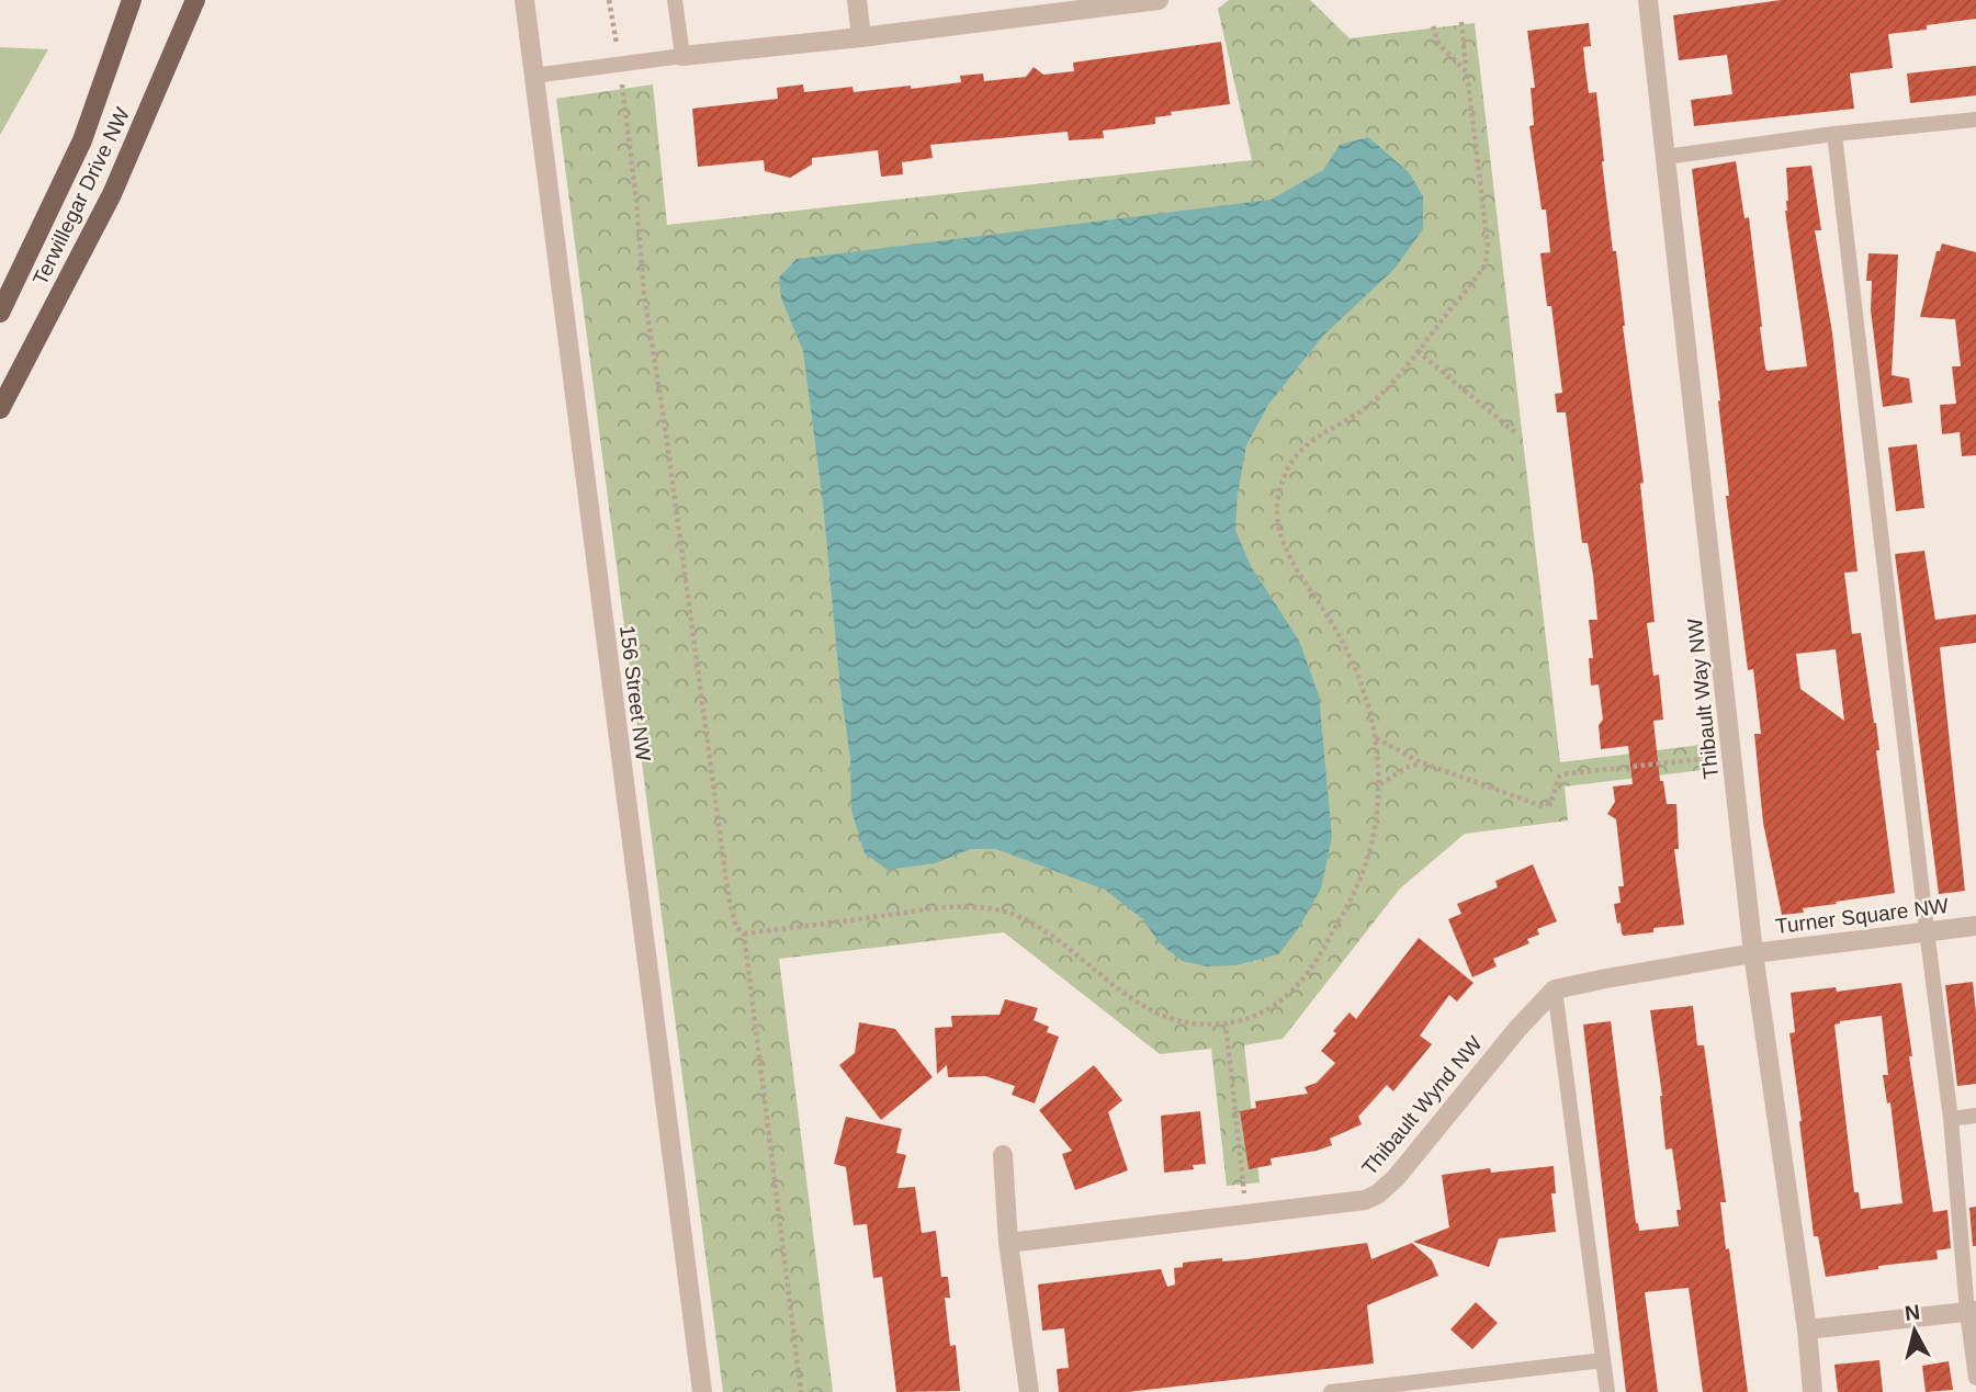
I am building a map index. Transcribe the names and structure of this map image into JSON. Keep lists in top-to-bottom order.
{
  "streets": {
    "main road": ["Terwillegar Drive NW"],
    "street": [
      "156 Street NW",
      "Thibault Way NW",
      "Turner Square NW",
      "Thibault Wynd NW"
    ]
  },
  "crossings": [
    ["Thibault Way NW", "Turner Square NW"]
  ],
  "north": "top"
}
